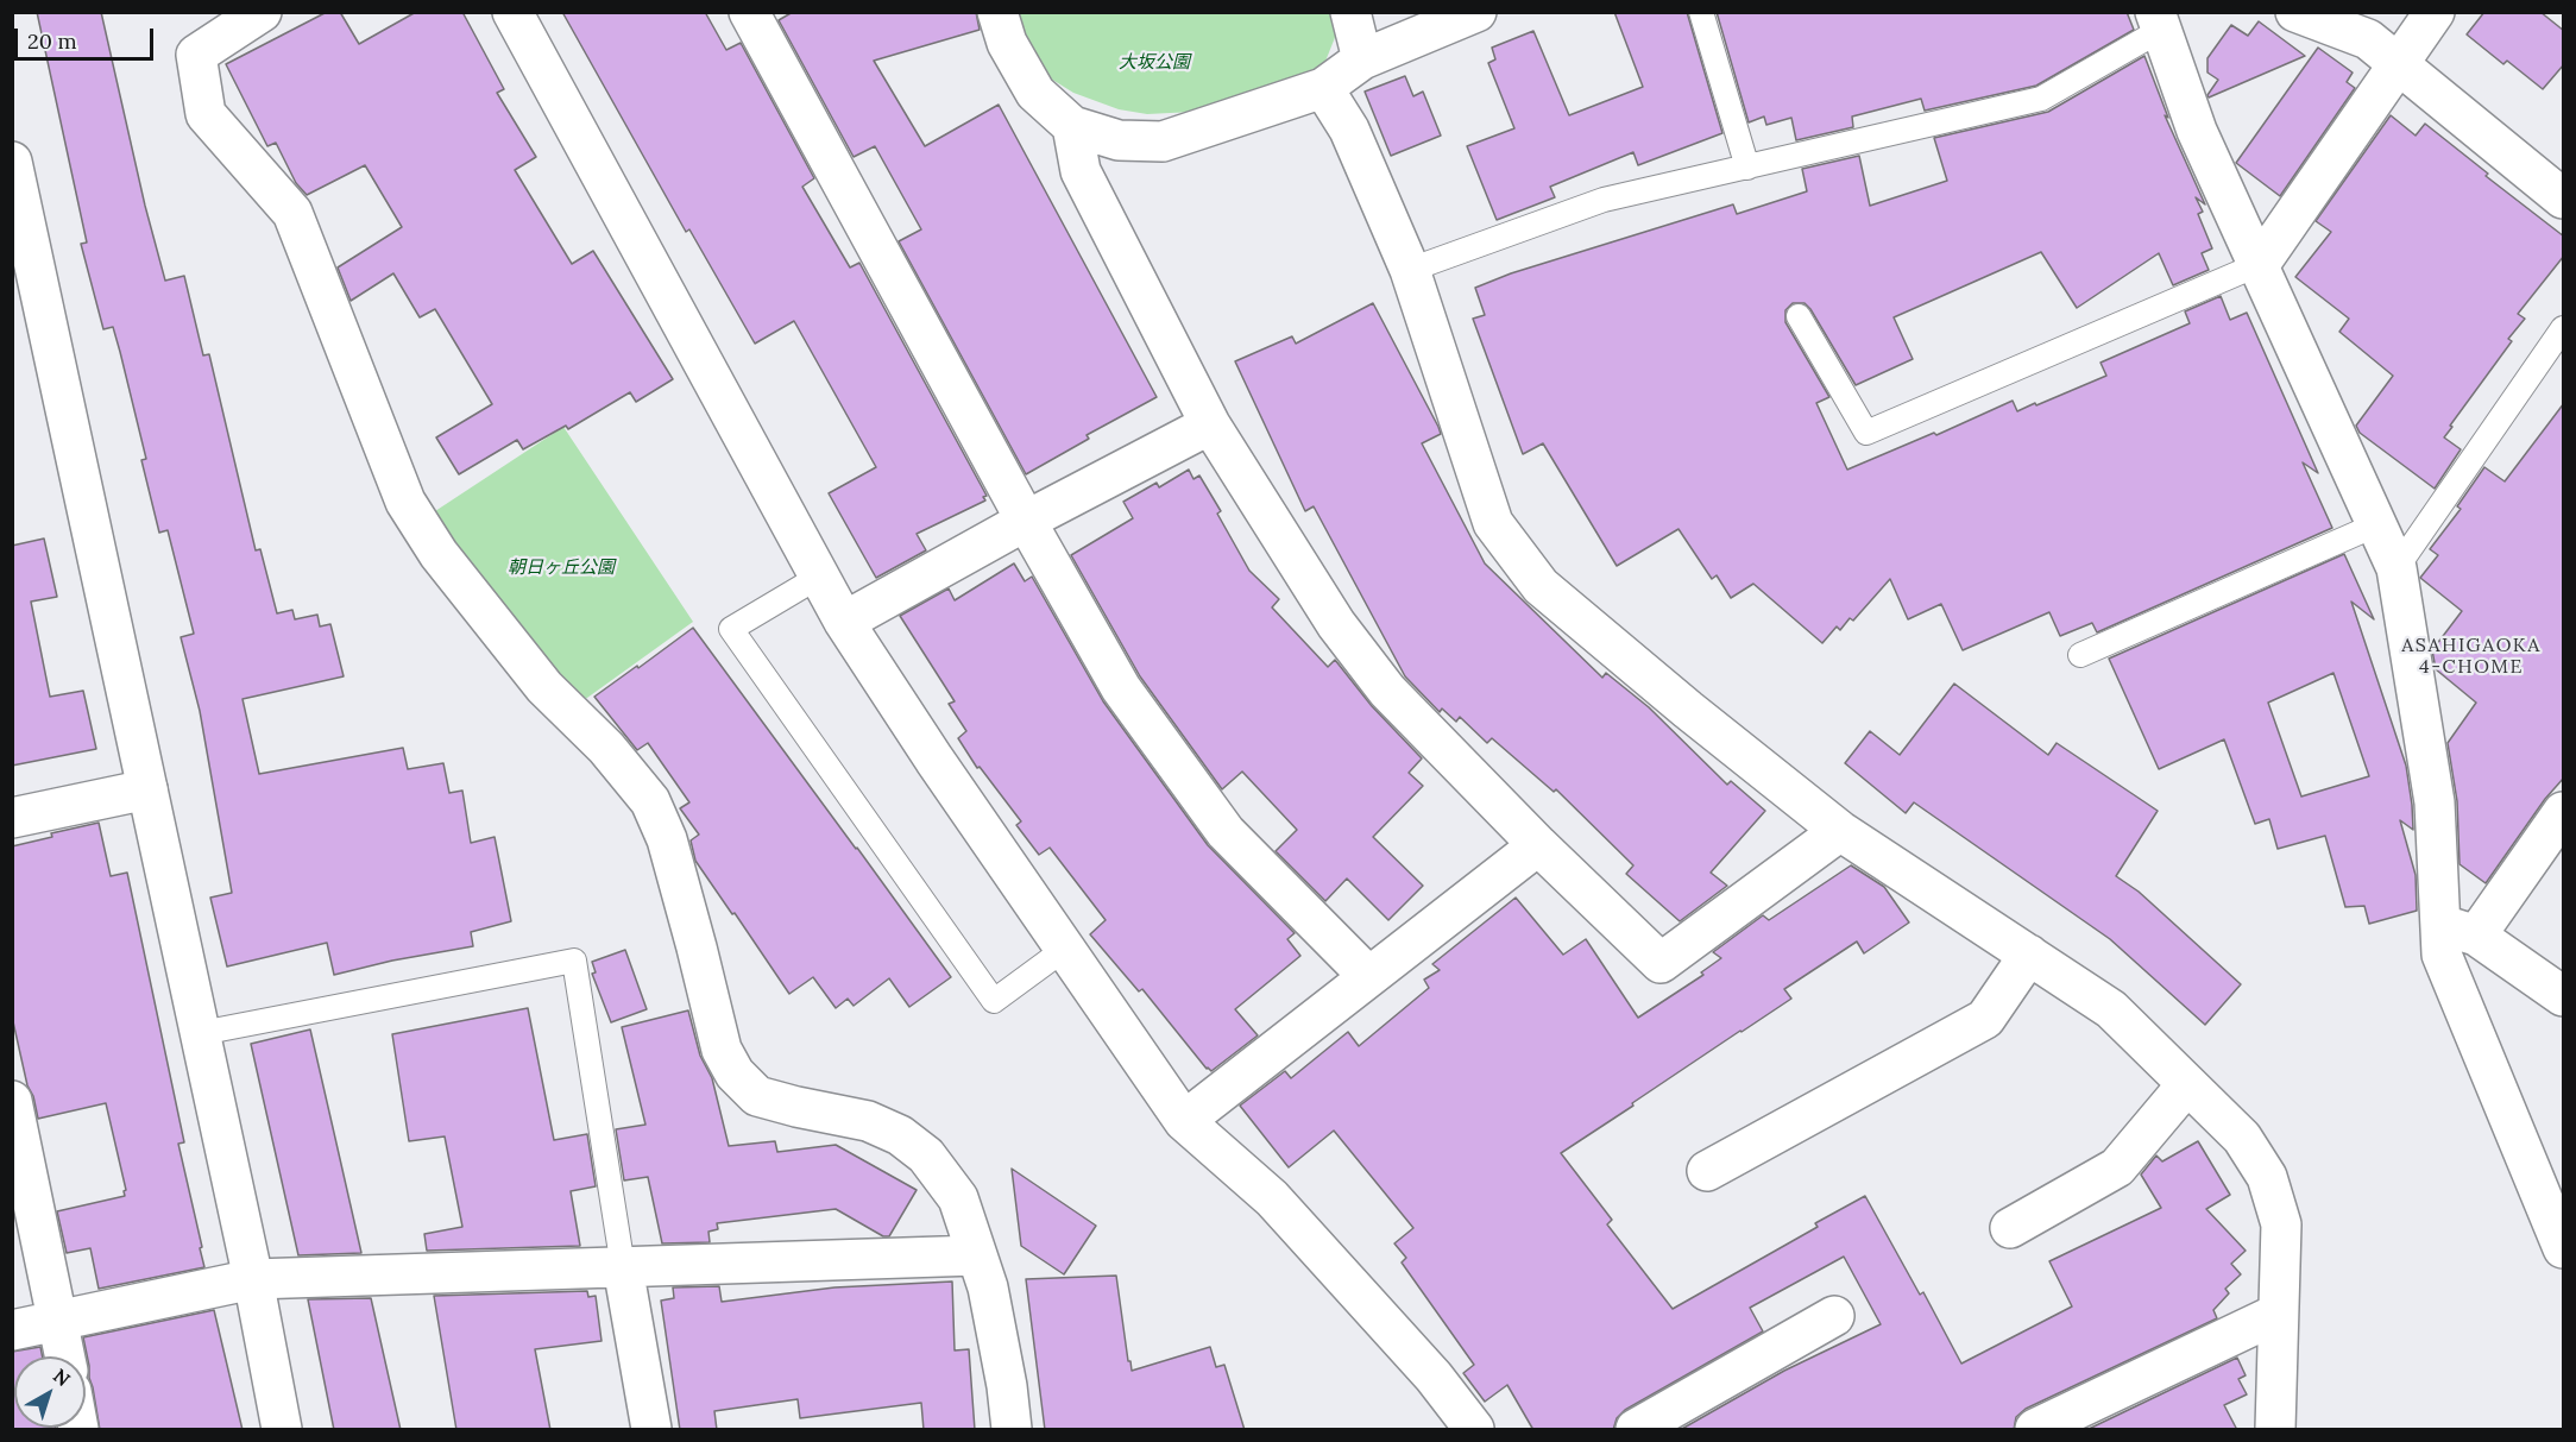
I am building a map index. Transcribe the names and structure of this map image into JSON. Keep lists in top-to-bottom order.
{
  "districts": ["ASAHIGAOKA 4-CHOME"],
  "parks": ["大坂公園", "朝日ヶ丘公園"],
  "scale_bar": "20 m",
  "north": "top right"
}
